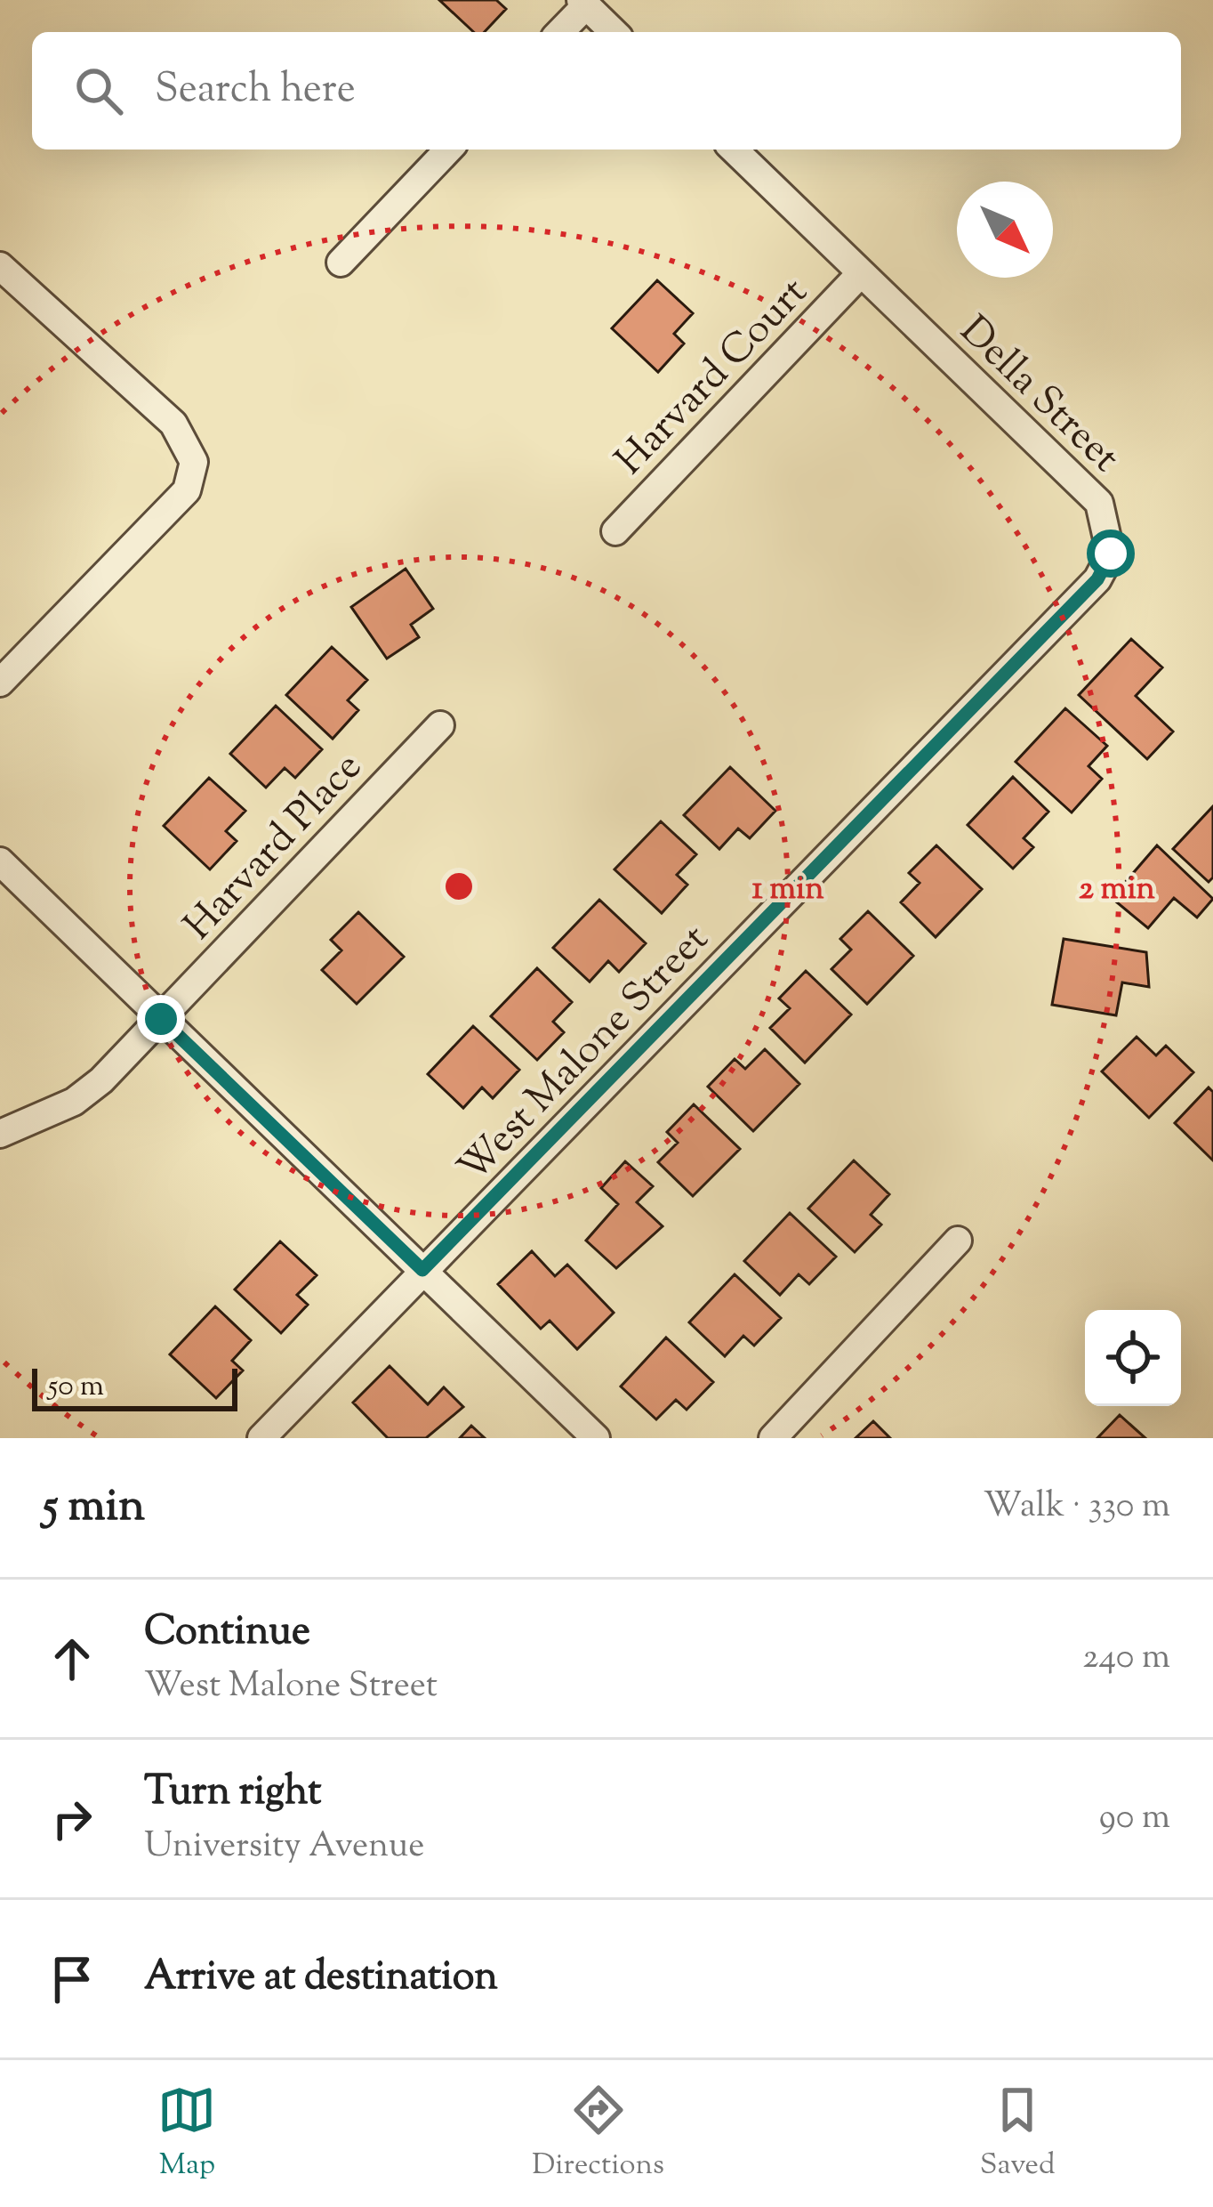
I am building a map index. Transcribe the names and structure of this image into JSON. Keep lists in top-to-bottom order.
{
  "streets": {
    "street": [
      "Harvard Court",
      "Della Street",
      "Harvard Place",
      "West Malone Street"
    ]
  },
  "crossings": [
    ["Harvard Court", "Della Street"],
    ["Della Street", "West Malone Street"]
  ],
  "scale_bar": "50 m",
  "north": "bottom right",
  "page": {
    "search": "Search here",
    "scale": "50 m",
    "heading": ["5 min", "Walk · 330 m"],
    "list": [
      ["Continue", "West Malone Street", "240 m"],
      ["Turn right", "University Avenue", "90 m"],
      "Arrive at destination"
    ],
    "nav": ["Map", "Directions", "Saved"]
  },
  "rings": ["1 min", "2 min"]
}
